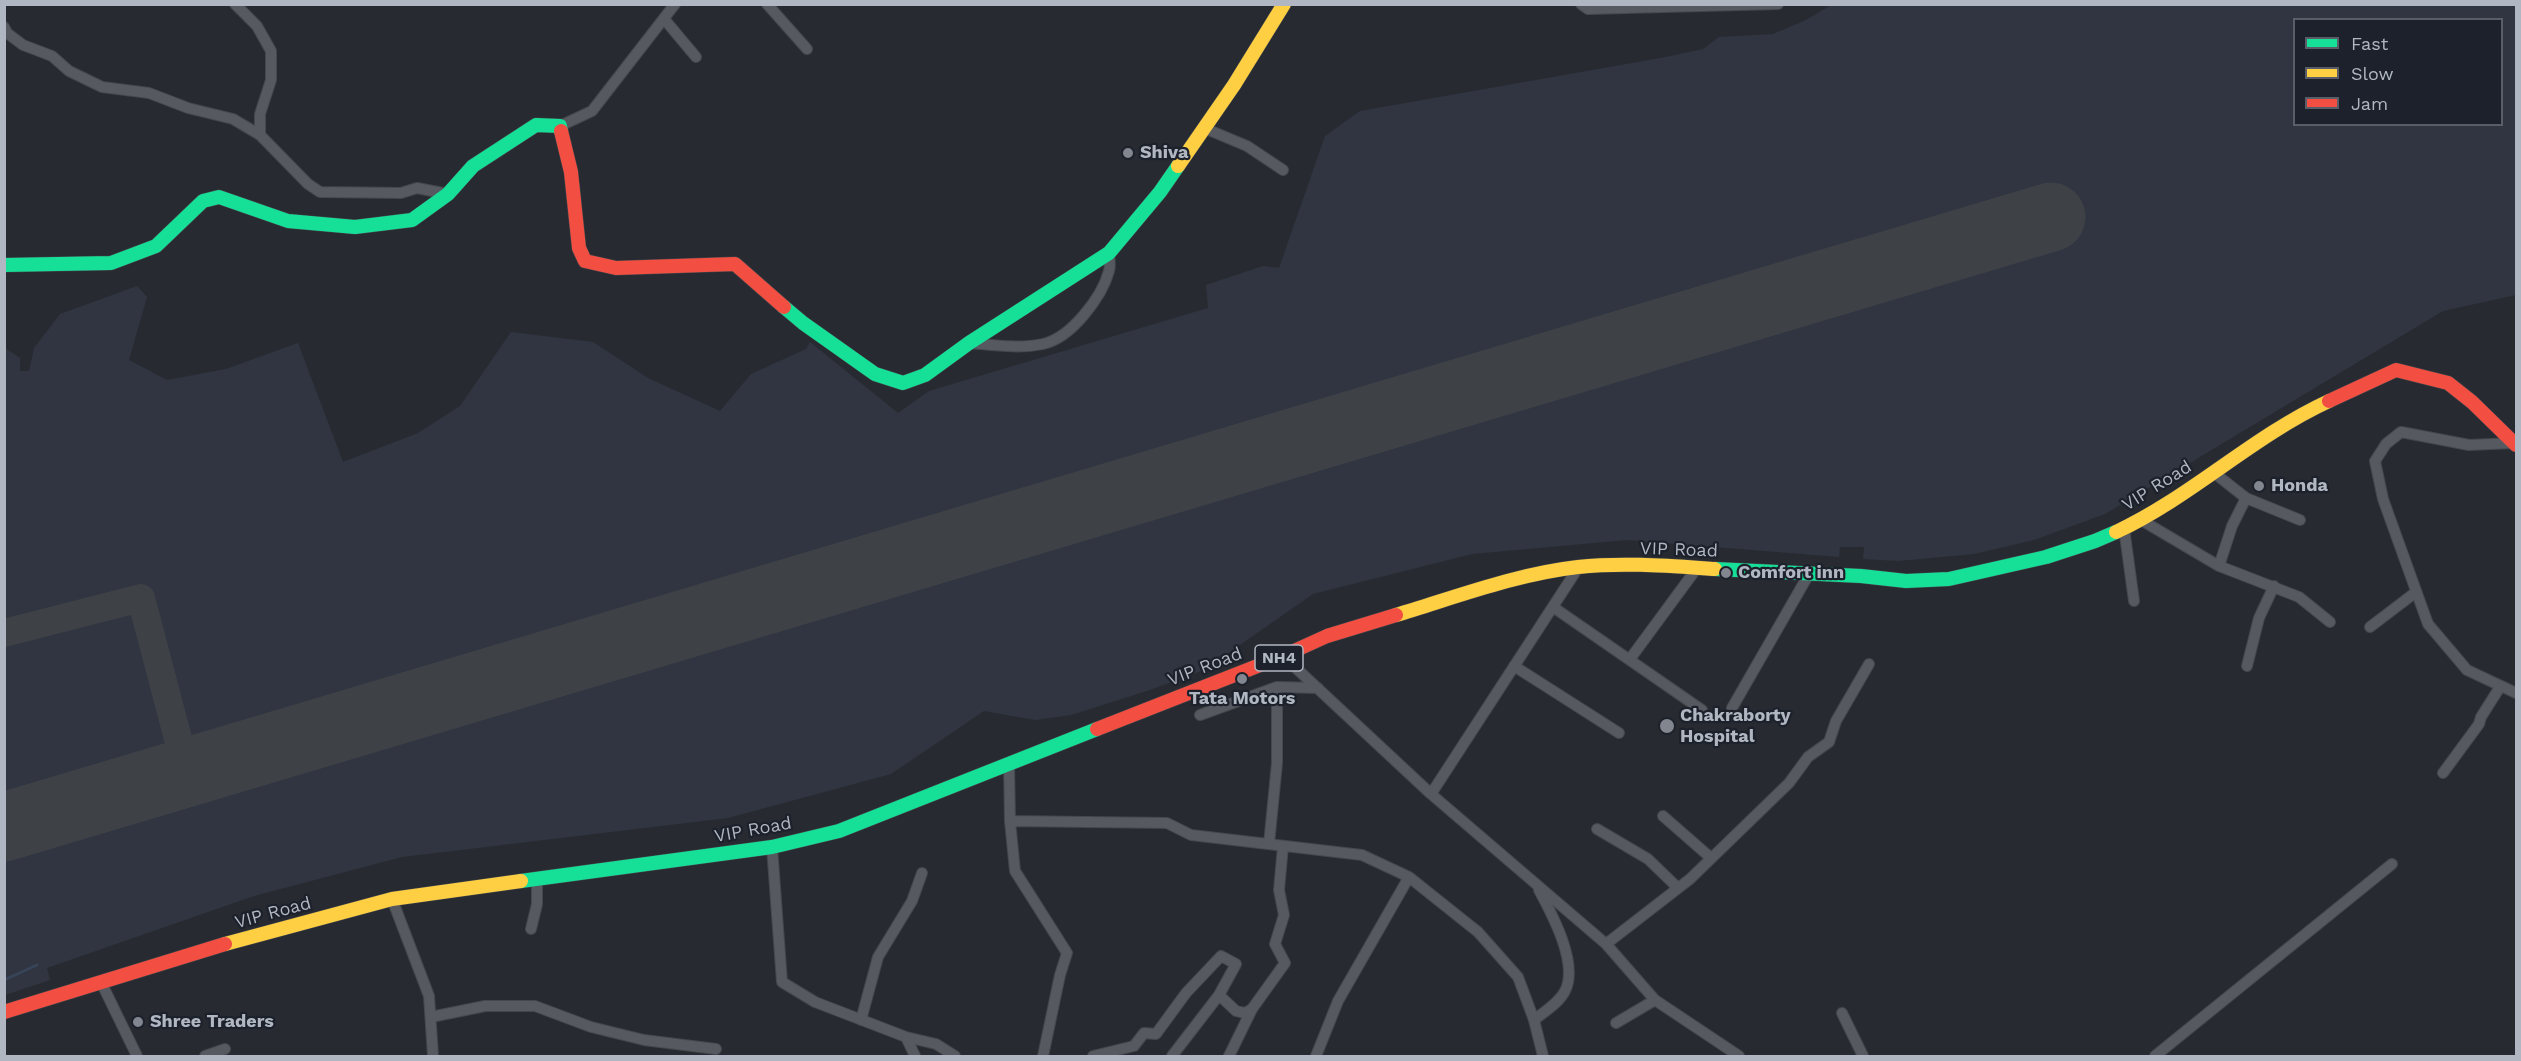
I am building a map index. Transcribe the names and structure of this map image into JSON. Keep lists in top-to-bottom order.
{
  "streets": {
    "main road": ["VIP Road", "NH4"]
  },
  "places": [
    "Shiva",
    "Honda",
    "Comfort inn",
    "Tata Motors",
    "Chakraborty Hospital",
    "Shree Traders"
  ],
  "legend": ["Fast", "Slow", "Jam"]
}
